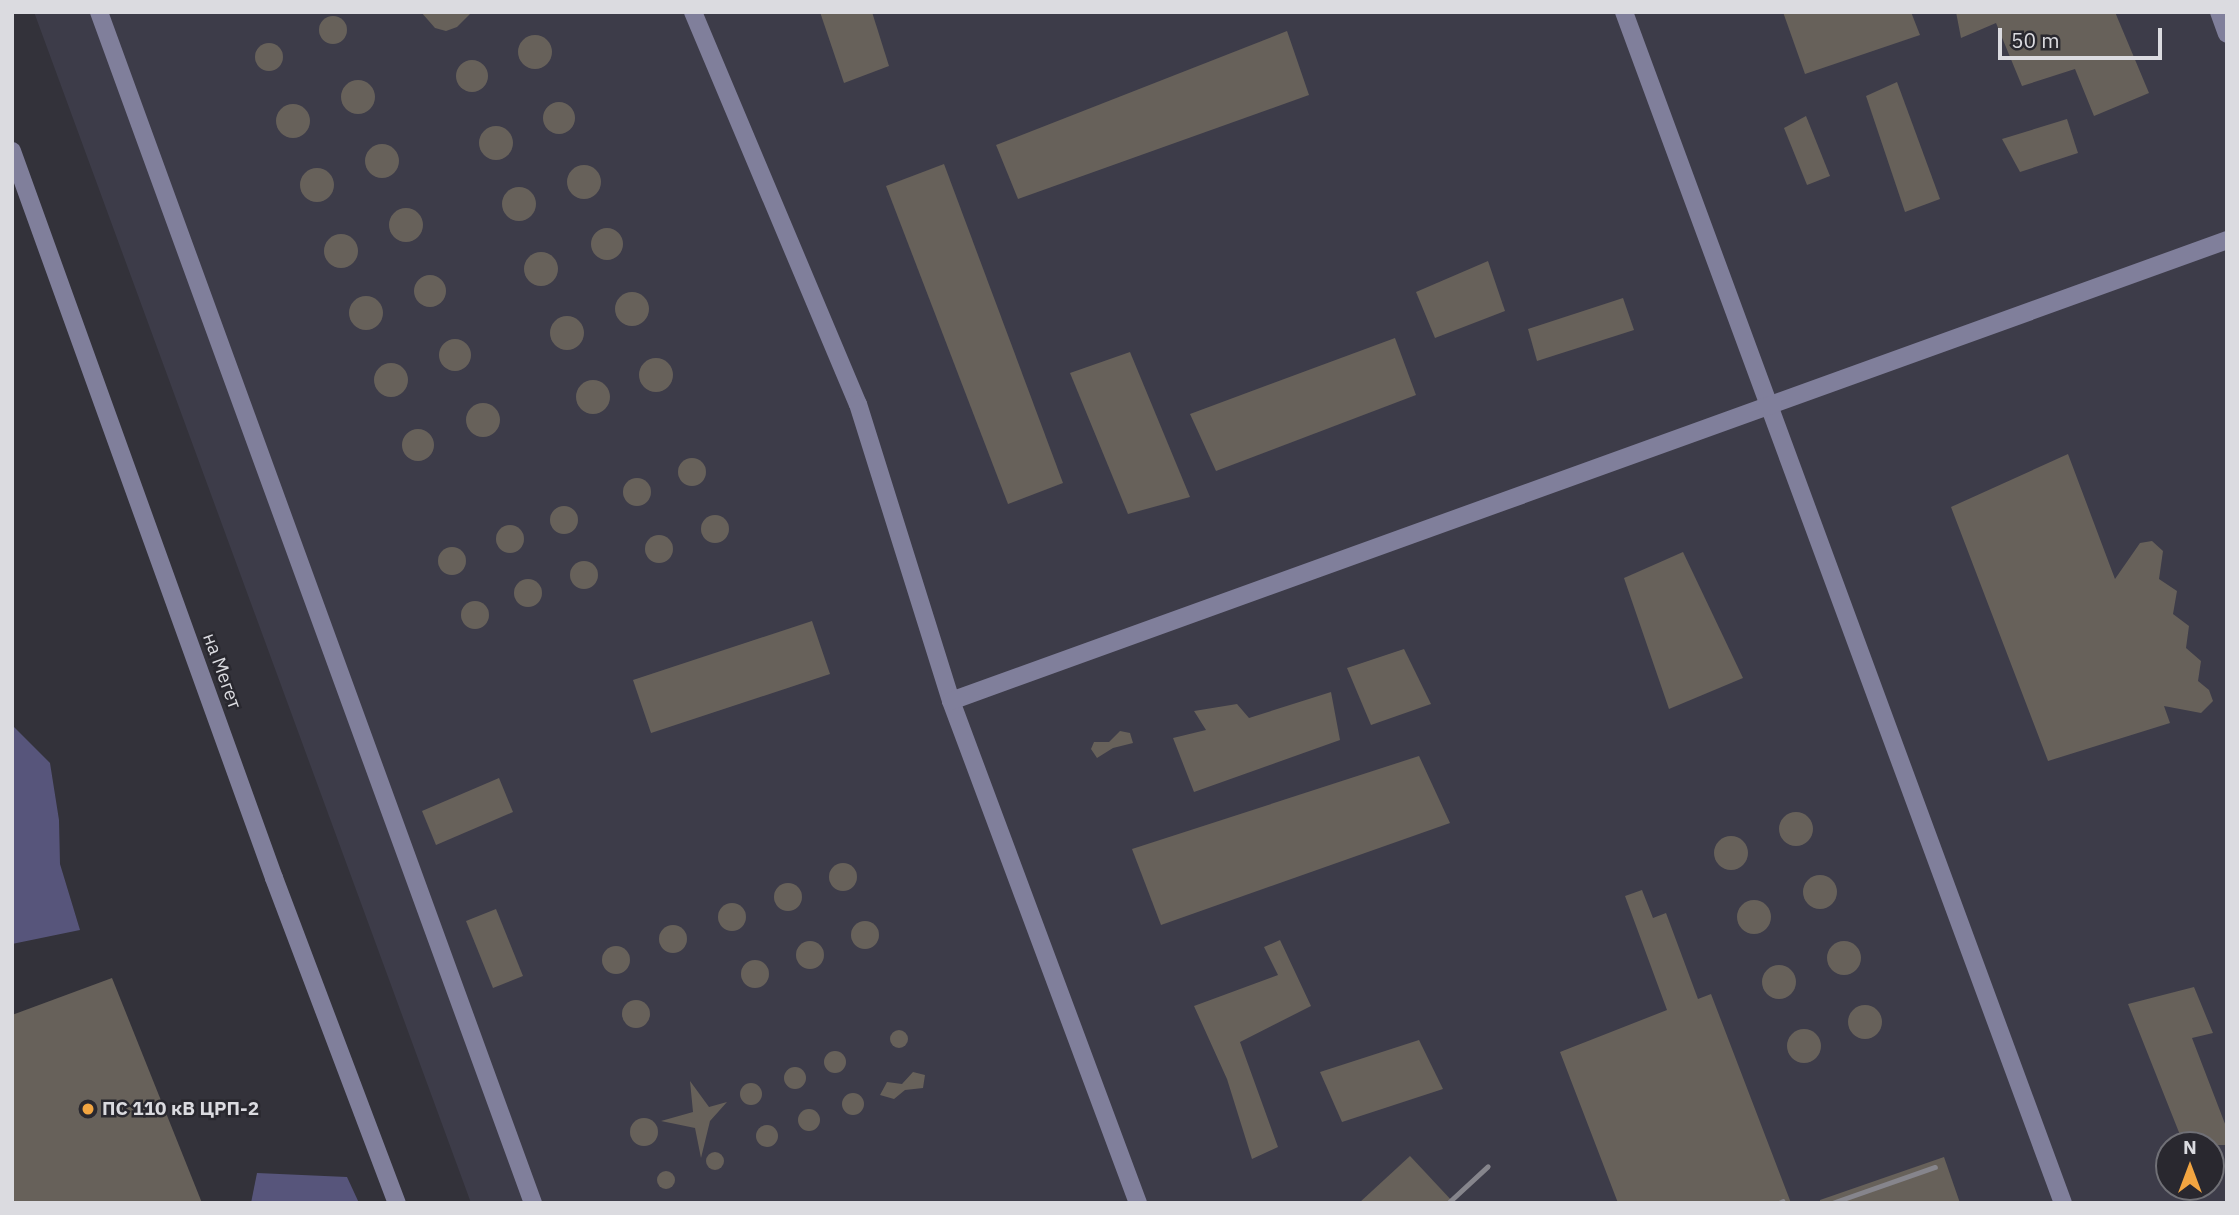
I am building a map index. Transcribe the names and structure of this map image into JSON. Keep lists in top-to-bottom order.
{
  "streets": {
    "street": ["на Мегет"]
  },
  "places": ["ПС 110 кВ ЦРП-2"],
  "scale_bar": "50 m",
  "north": "top"
}
